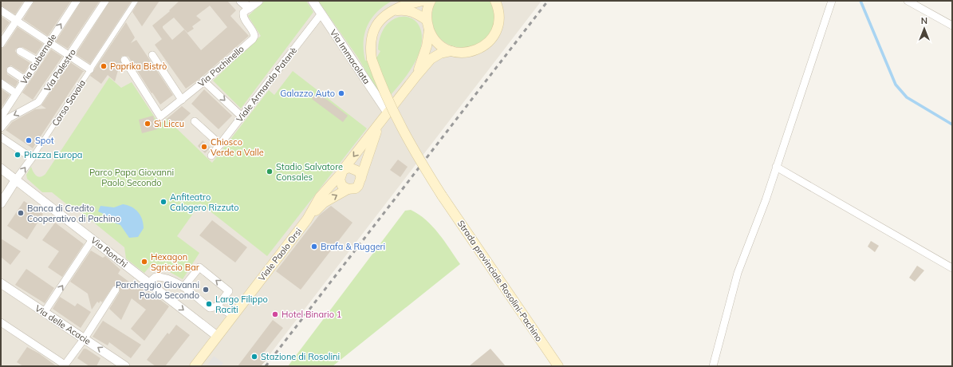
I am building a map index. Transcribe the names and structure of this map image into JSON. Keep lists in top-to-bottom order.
{
  "streets": {
    "main road": ["Viale Paolo Orsi", "Strada provinciale Rosolini-Pachino"],
    "street": [
      "Via Immacolata",
      "Via Gubernale",
      "Via Pachinello",
      "Via Palestro",
      "Viale Armando Patanè",
      "Corso Savoia",
      "Via Ronchi",
      "Via delle Acacie"
    ]
  },
  "crossings": [
    ["Via Immacolata", "Viale Armando Patanè"],
    ["Corso Savoia", "Via Ronchi"],
    ["Via Ronchi", "Viale Paolo Orsi"]
  ],
  "one_way": ["Via Palestro"],
  "parks": ["Parco Papa Giovanni Paolo Secondo"],
  "places": [
    "Paprika Bistrò",
    "Galazzo Auto",
    "Sì Liccu",
    "Spot",
    "Chiosco Verde a Valle",
    "Piazza Europa",
    "Stadio Salvatore Consales",
    "Anfiteatro Calogero Rizzuto",
    "Banca di Credito Cooperativo di Pachino",
    "Brafa & Ruggeri",
    "Hexagon Sgriccio Bar",
    "Parcheggio Giovanni Paolo Secondo",
    "Largo Filippo Raciti",
    "Hotel Binario 1",
    "Stazione di Rosolini"
  ],
  "north": "top"
}
